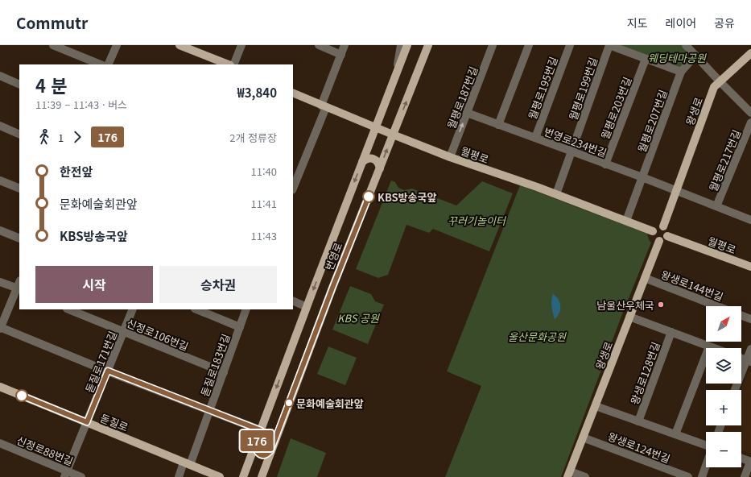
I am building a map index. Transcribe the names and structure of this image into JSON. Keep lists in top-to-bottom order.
{
  "streets": {
    "main road": [
      "왕생로",
      "월평로",
      "번영로",
      "돋질로"
    ],
    "street": [
      "월평로195번길",
      "월평로199번길",
      "월평로187번길",
      "월평로203번길",
      "월평로207번길",
      "번영로234번길",
      "월평로217번길",
      "왕생로144번길",
      "신정로106번길",
      "돋질로171번길",
      "돋질로183번길",
      "왕생로128번길",
      "왕생로124번길",
      "신정로88번길"
    ]
  },
  "crossings": [
    ["월평로195번길", "번영로234번길"],
    ["월평로199번길", "번영로234번길"],
    ["월평로199번길", "월평로"],
    ["월평로187번길", "번영로234번길"],
    ["월평로187번길", "월평로"],
    ["월평로203번길", "번영로234번길"],
    ["왕생로", "번영로234번길"],
    ["왕생로", "월평로"],
    ["왕생로", "왕생로144번길"],
    ["왕생로", "왕생로128번길"],
    ["왕생로", "왕생로124번길"],
    ["월평로207번길", "번영로234번길"],
    ["월평로207번길", "월평로"],
    ["번영로234번길", "월평로217번길"],
    ["월평로", "번영로"],
    ["신정로106번길", "돋질로171번길"],
    ["신정로106번길", "돋질로183번길"],
    ["돋질로171번길", "돋질로"],
    ["돋질로171번길", "신정로88번길"],
    ["돋질로183번길", "돋질로"]
  ],
  "one_way": ["월평로187번길"],
  "parks": [
    "웨딩테마공원",
    "꾸러기놀이터",
    "KBS 공원",
    "울산문화공원"
  ],
  "places": ["KBS방송국앞", "남울산우체국", "문화예술회관앞"],
  "lines": ["bus line 176"],
  "north": "top right",
  "page": {
    "header": "Commutr",
    "nav": ["지도", "레이어", "공유"],
    "on_map": "176",
    "heading": ["4 분", "11:39 – 11:43 · 버스", "₩3,840"],
    "legs": ["1", "176", "2개 정류장"],
    "list": [
      {
        "name": "한전앞",
        "value": "11:40"
      },
      {
        "name": "문화예술회관앞",
        "value": "11:41"
      },
      {
        "name": "KBS방송국앞",
        "value": "11:43"
      }
    ],
    "buttons": ["시작", "승차권"],
    "map_buttons": ["+", "−"]
  }
}
